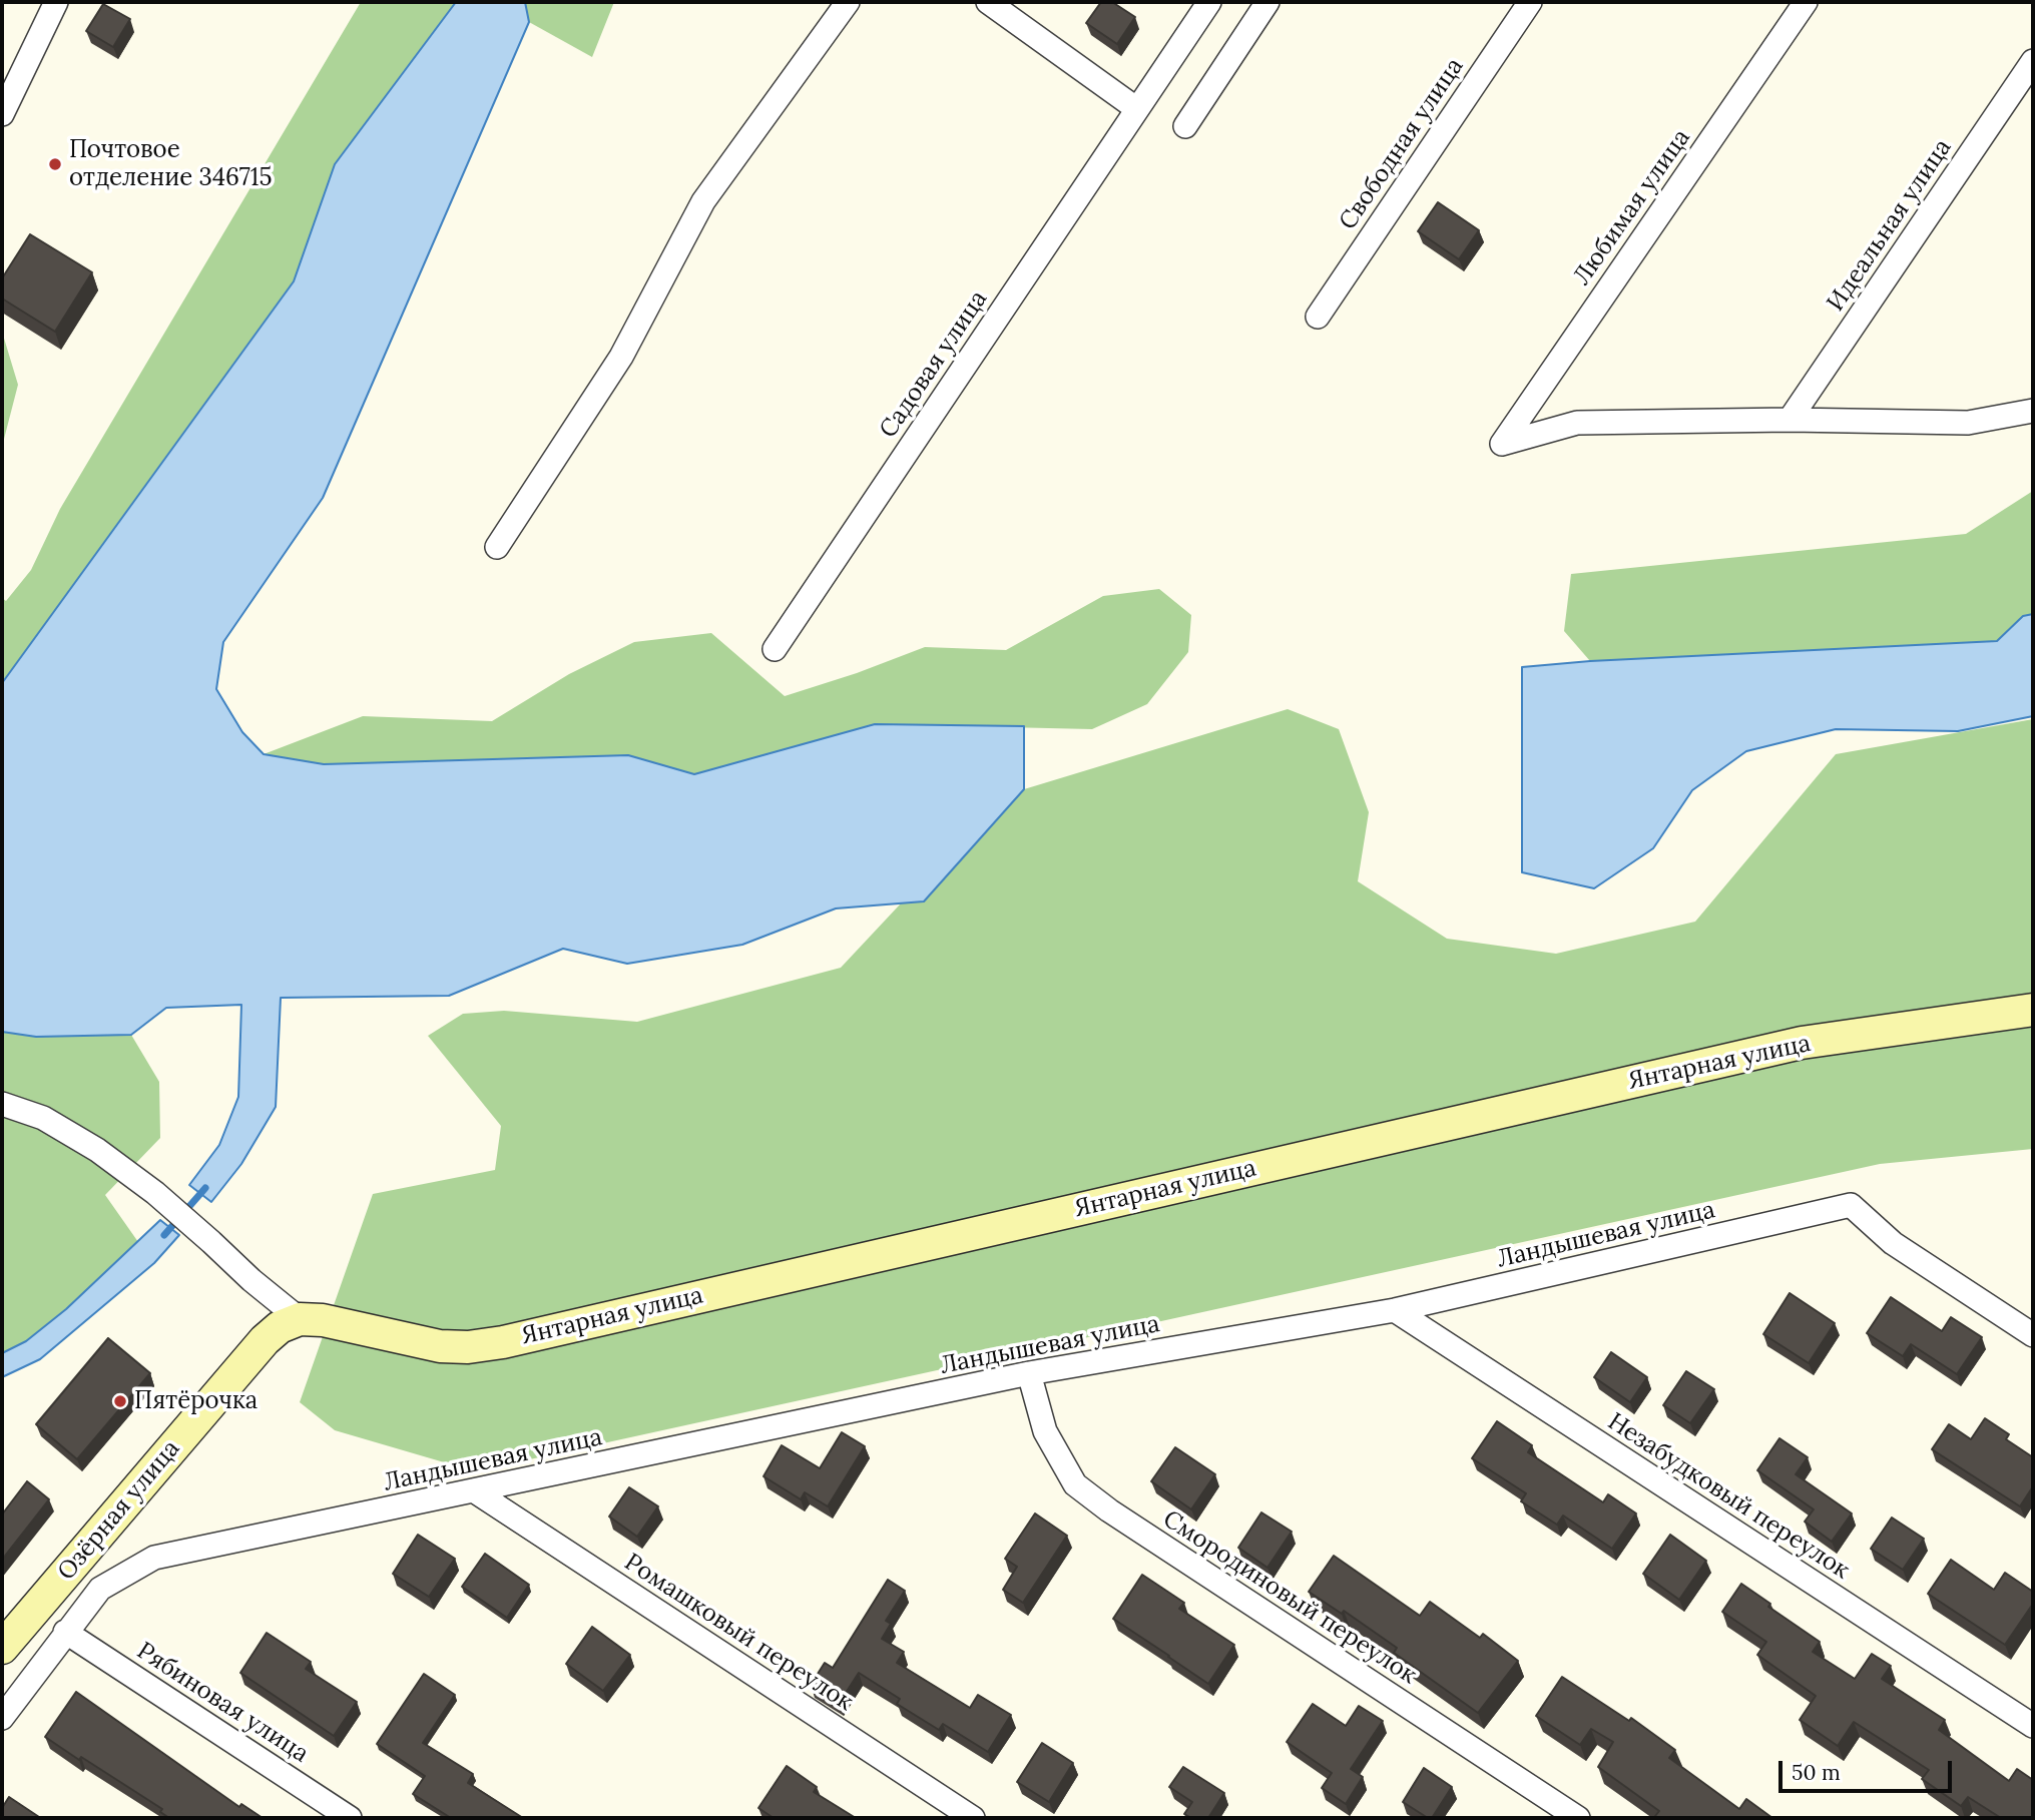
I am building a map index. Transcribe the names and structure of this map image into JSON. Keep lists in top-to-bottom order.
{
  "streets": {
    "street": [
      "Свободная улица",
      "Любимая улица",
      "Идеальная улица",
      "Садовая улица",
      "Янтарная улица",
      "Ландышевая улица",
      "Незабудковый переулок",
      "Озёрная улица",
      "Смородиновый переулок",
      "Ромашковый переулок",
      "Рябиновая улица"
    ]
  },
  "crossings": [
    ["Любимая улица", "Идеальная улица"],
    ["Янтарная улица", "Озёрная улица"],
    ["Ландышевая улица", "Незабудковый переулок"],
    ["Ландышевая улица", "Смородиновый переулок"],
    ["Ландышевая улица", "Ромашковый переулок"],
    ["Ландышевая улица", "Рябиновая улица"]
  ],
  "places": ["Почтовое отделение 346715", "Пятёрочка"],
  "scale_bar": "50 m"
}
